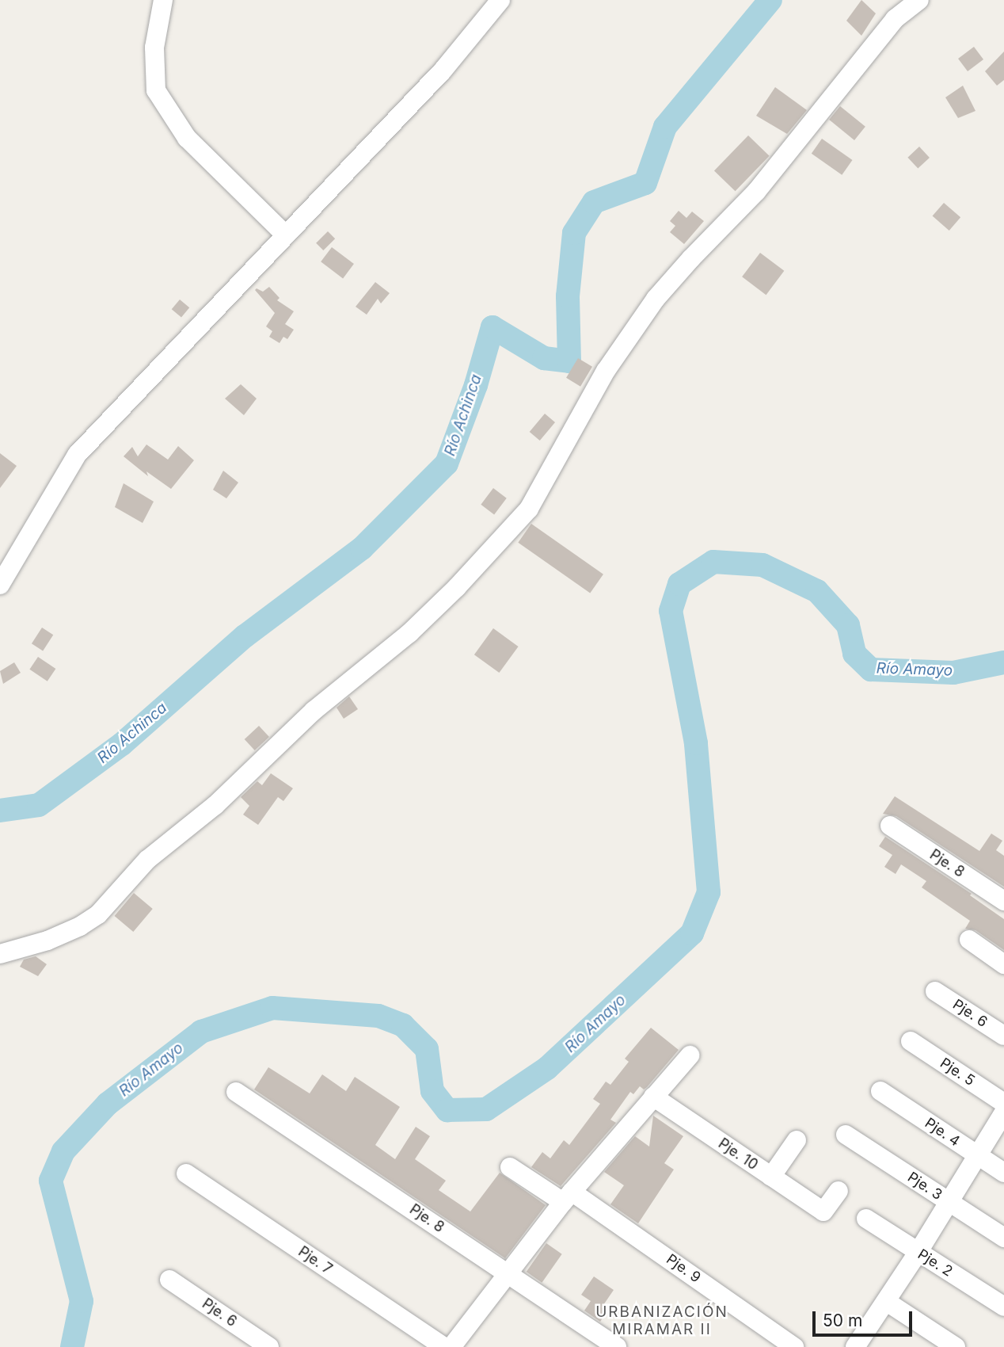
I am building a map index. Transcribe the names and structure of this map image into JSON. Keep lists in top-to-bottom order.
{
  "streets": {
    "street": [
      "Pje. 8",
      "Pje. 6",
      "Pje. 5",
      "Pje. 4",
      "Pje. 10",
      "Pje. 3",
      "Pje. 7",
      "Pje. 2",
      "Pje. 9"
    ]
  },
  "districts": ["URBANIZACIÓN MIRAMAR II"],
  "water": ["Río Achinca", "Río Amayo"],
  "scale_bar": "50 m"
}
